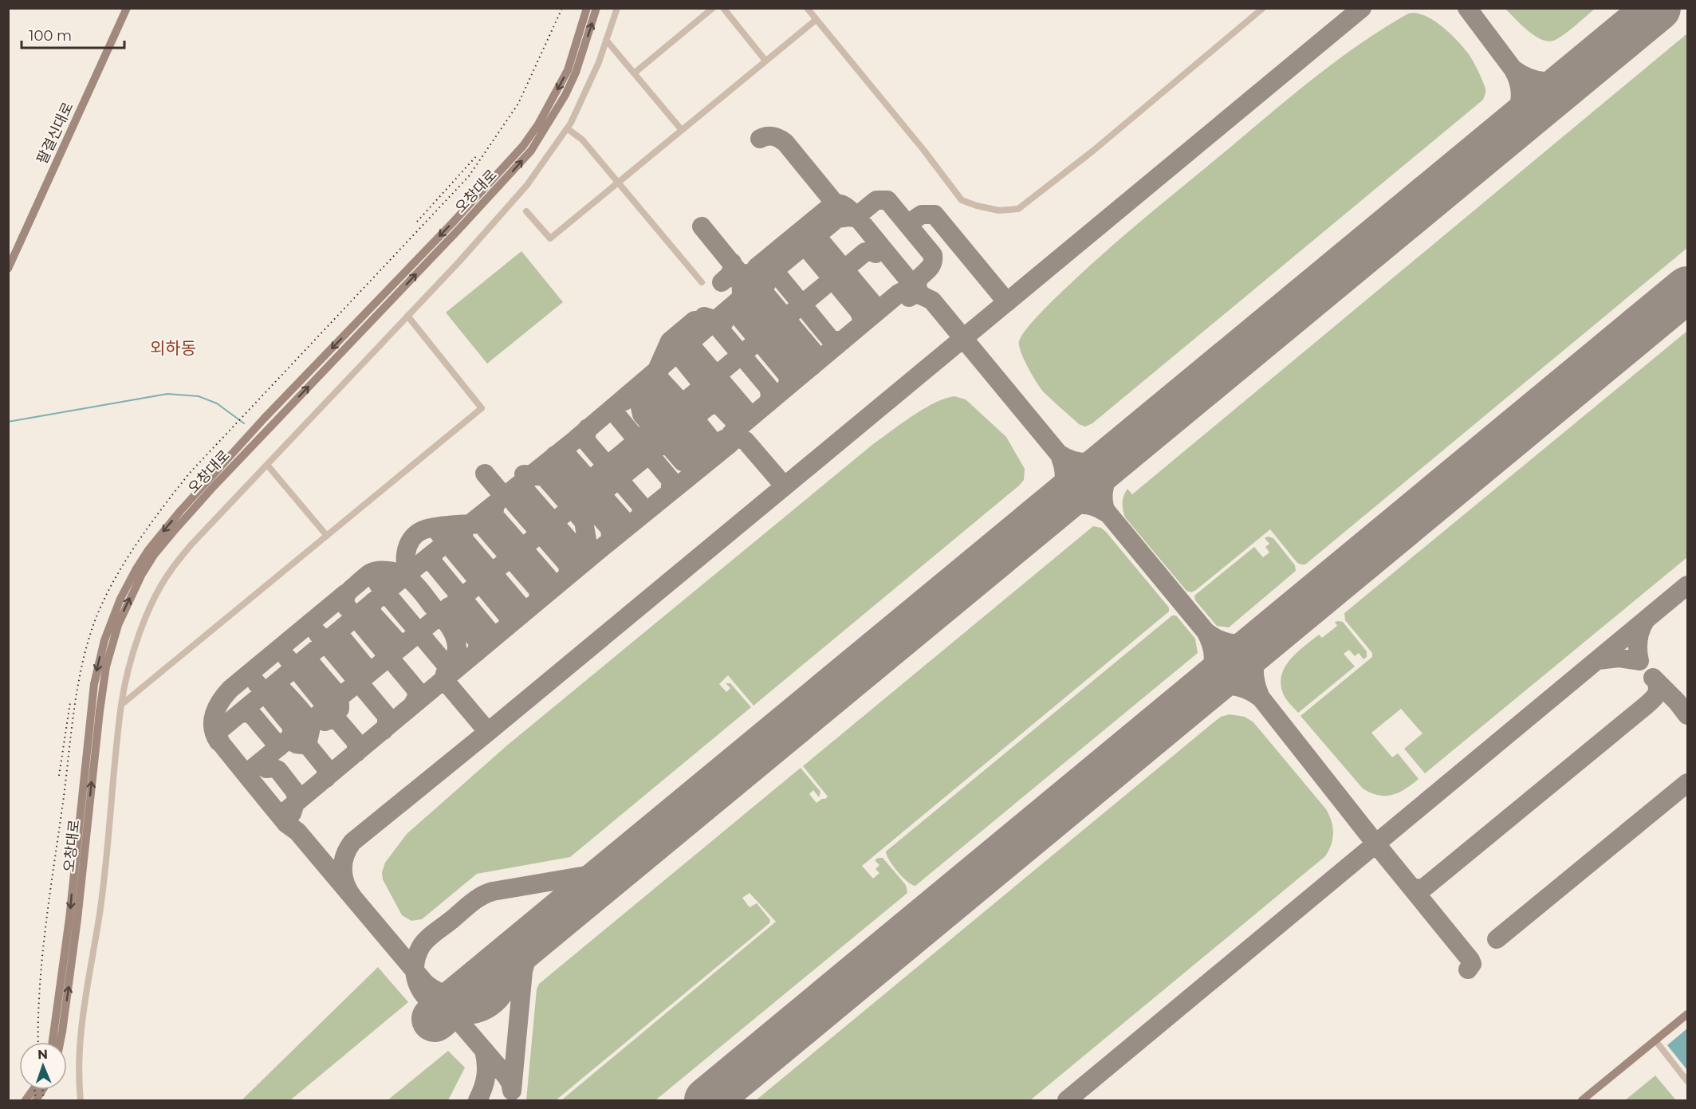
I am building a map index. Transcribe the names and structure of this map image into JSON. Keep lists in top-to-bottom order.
{
  "streets": {
    "main road": ["팔결신대로", "오창대로"]
  },
  "districts": ["외하동"],
  "scale_bar": "100 m",
  "north": "top"
}
